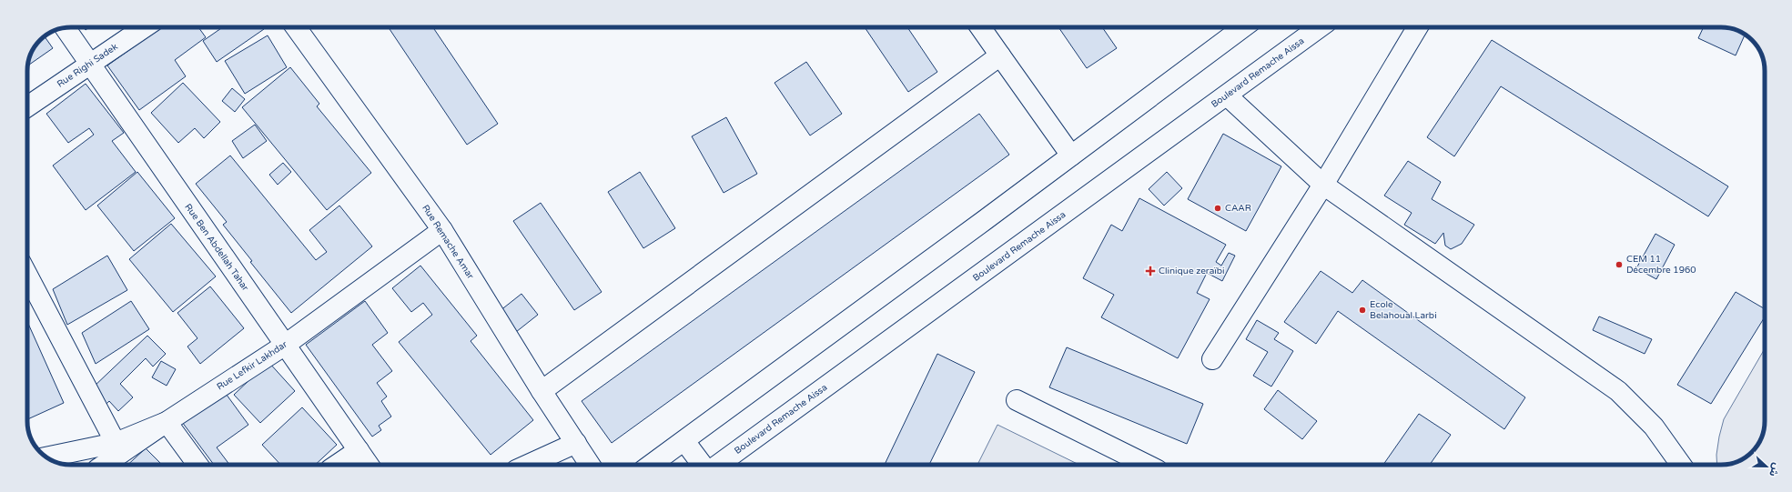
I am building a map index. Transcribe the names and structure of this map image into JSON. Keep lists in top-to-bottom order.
{
  "streets": {
    "street": [
      "Rue Righi Sadek",
      "Boulevard Remache Aissa",
      "Rue Remache Amar",
      "Rue Ben Abdellah Tahar",
      "Rue Lefkir Lakhdar"
    ]
  },
  "crossings": [
    ["Rue Righi Sadek", "Rue Ben Abdellah Tahar"],
    ["Rue Remache Amar", "Rue Lefkir Lakhdar"],
    ["Rue Ben Abdellah Tahar", "Rue Lefkir Lakhdar"]
  ],
  "places": {
    "other": ["CAAR", "CEM 11 Décembre 1960", "Ecole Belahoual Larbi"],
    "health": ["Clinique zeraïbi"]
  },
  "north": "right"
}
